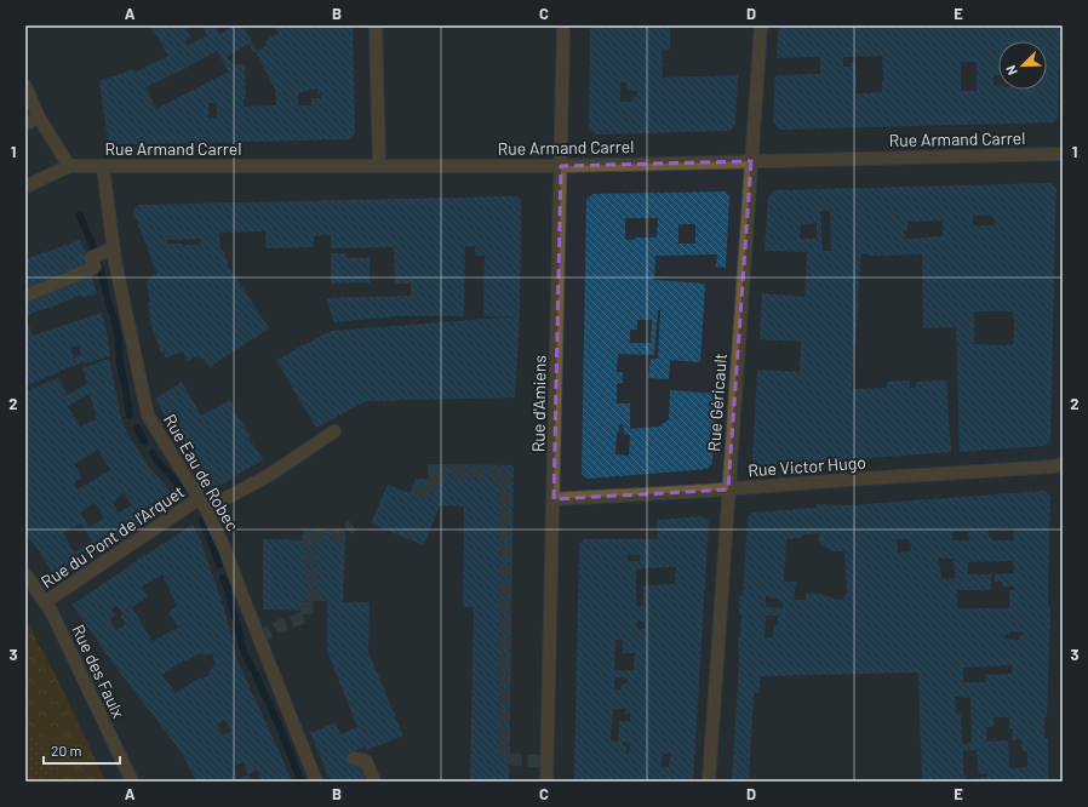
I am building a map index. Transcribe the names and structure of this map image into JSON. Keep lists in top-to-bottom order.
{
  "streets": {
    "street": [
      "Rue Armand Carrel",
      "Rue Géricault",
      "Rue d'Amiens",
      "Rue Victor Hugo",
      "Rue Eau de Robec",
      "Rue du Pont de l'Arquet",
      "Rue des Faulx"
    ]
  },
  "crossings": [
    ["Rue Armand Carrel", "Rue Géricault"],
    ["Rue Armand Carrel", "Rue d'Amiens"],
    ["Rue Armand Carrel", "Rue Eau de Robec"],
    ["Rue Géricault", "Rue Victor Hugo"],
    ["Rue d'Amiens", "Rue Victor Hugo"],
    ["Rue Eau de Robec", "Rue du Pont de l'Arquet"],
    ["Rue du Pont de l'Arquet", "Rue des Faulx"]
  ],
  "scale_bar": "20 m",
  "north": "bottom left",
  "grid": {
    "columns": [
      "A",
      "B",
      "C",
      "D",
      "E"
    ],
    "rows": ["1", "2", "3"]
  }
}
